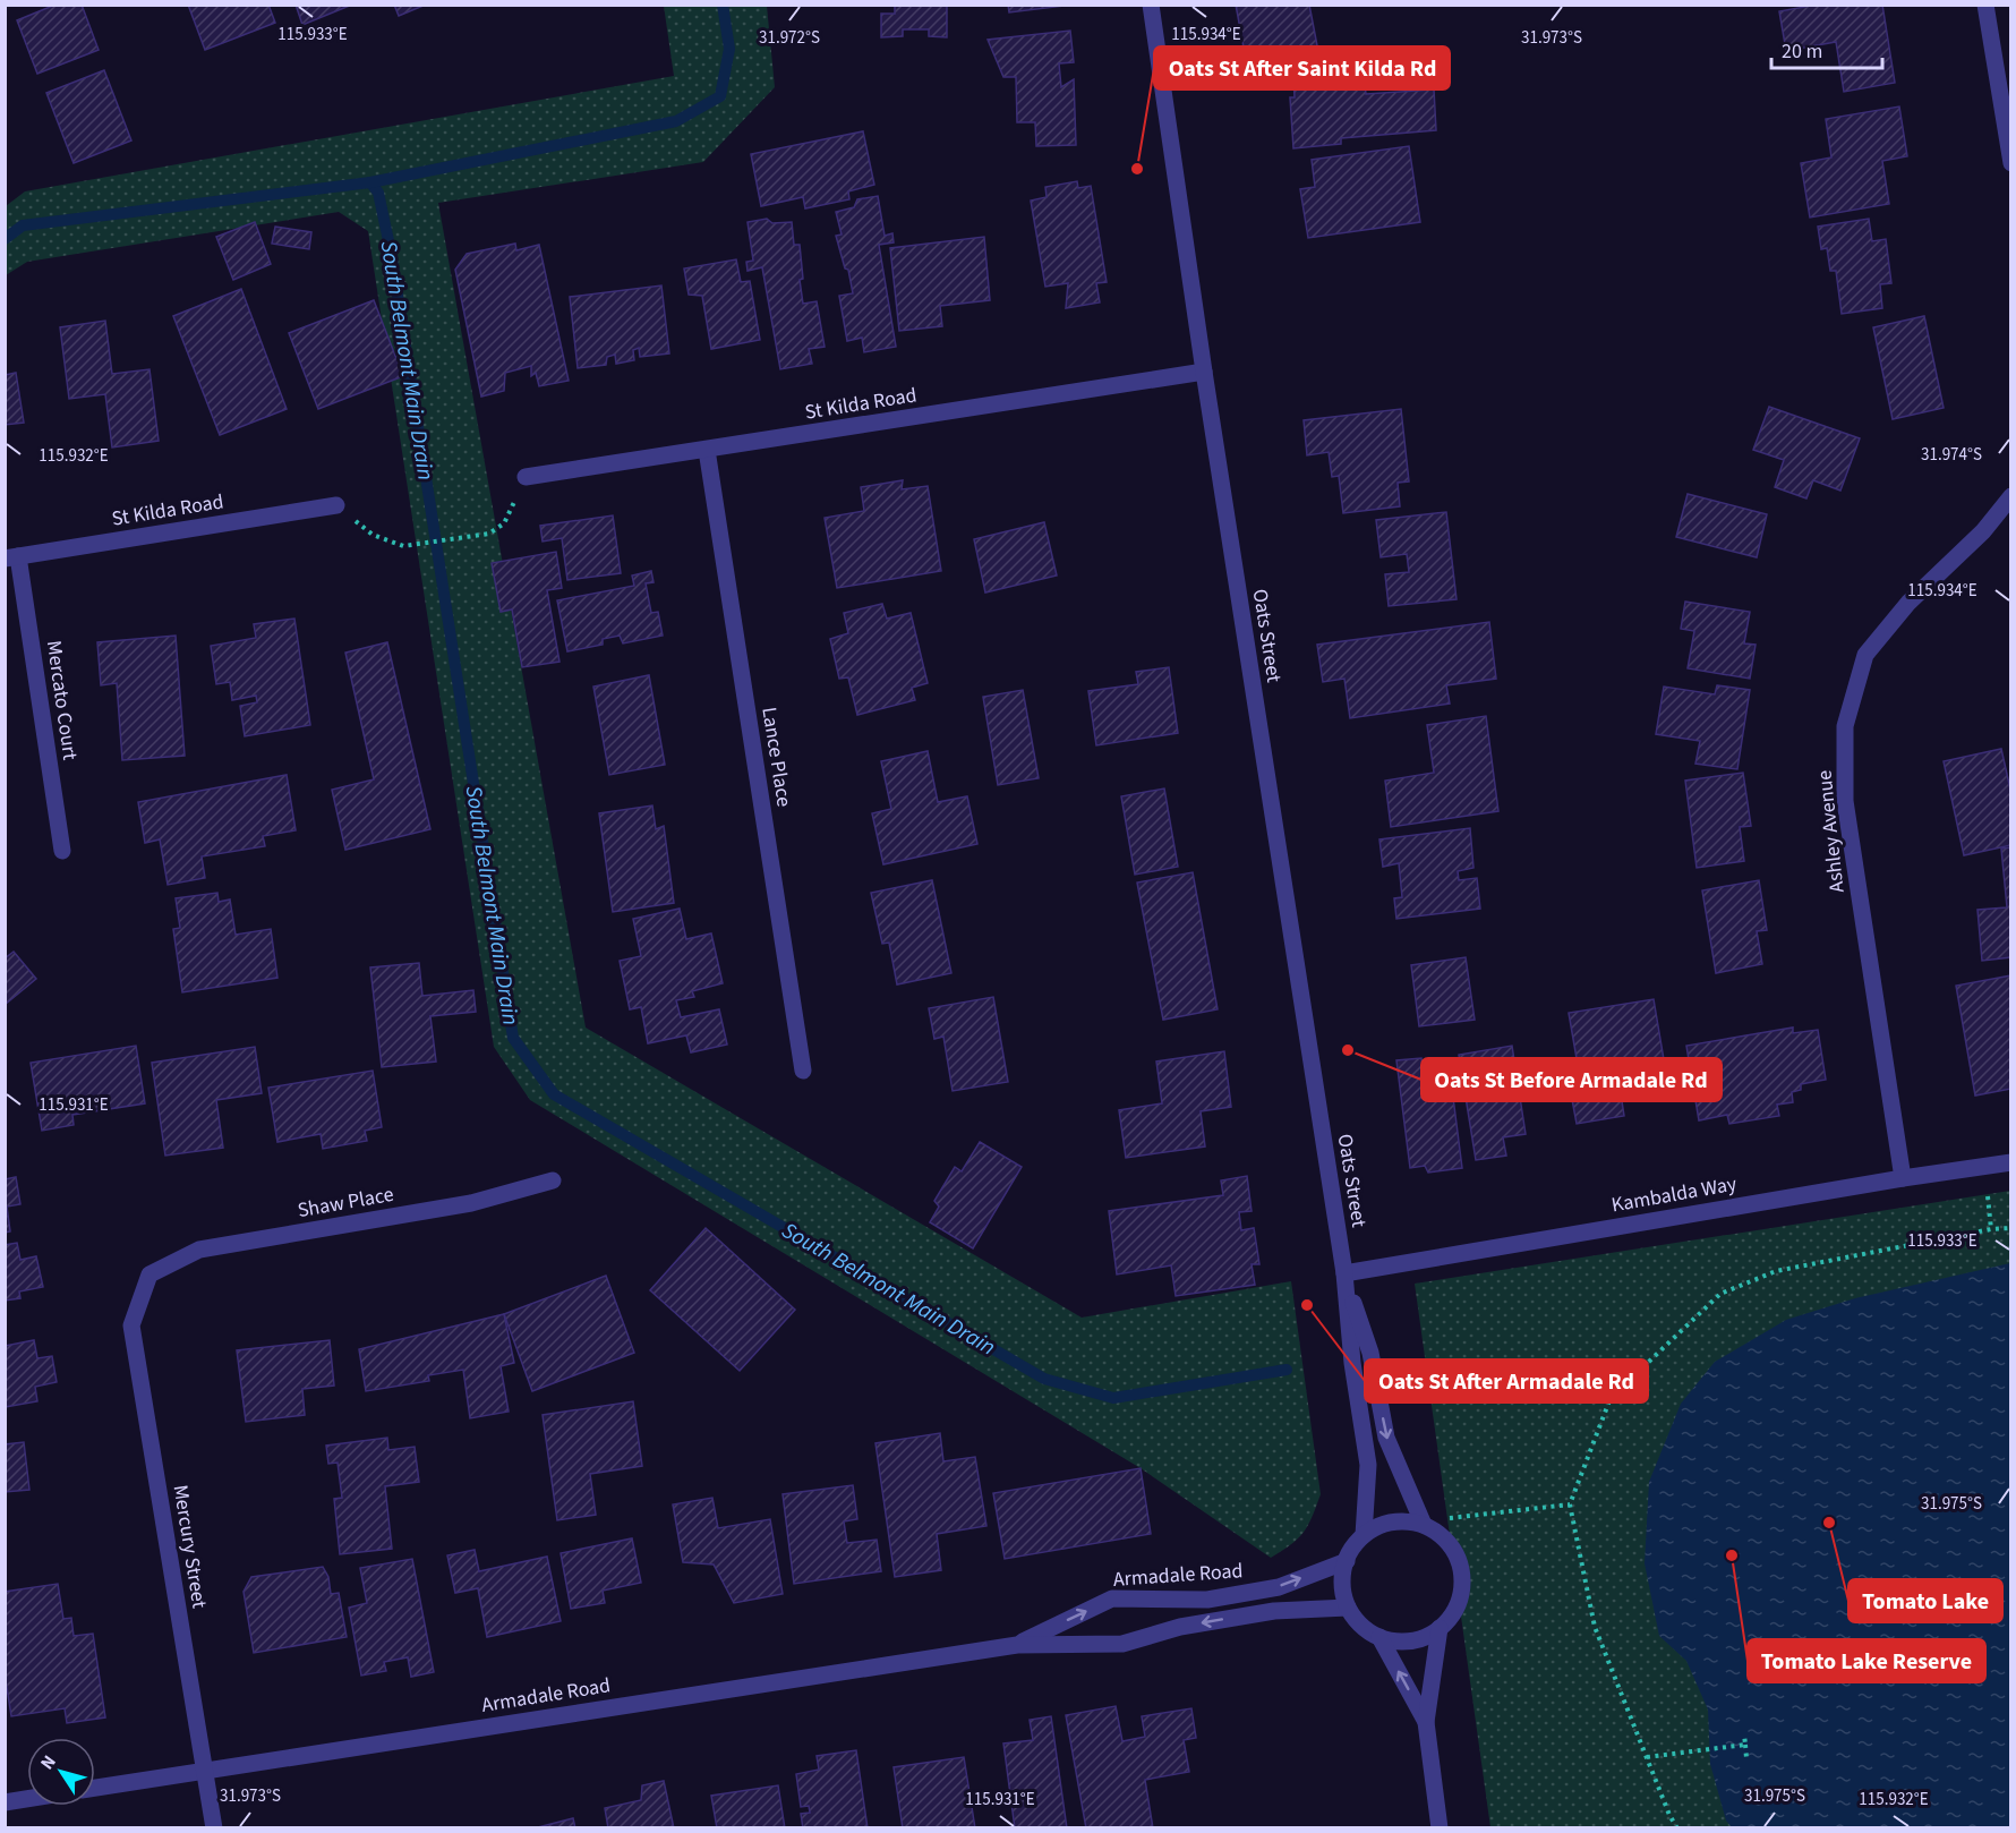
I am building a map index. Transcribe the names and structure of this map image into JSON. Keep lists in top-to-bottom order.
{
  "streets": {
    "street": [
      "St Kilda Road",
      "Oats Street",
      "Mercato Court",
      "Lance Place",
      "Ashley Avenue",
      "Kambalda Way",
      "Shaw Place",
      "Mercury Street",
      "Armadale Road"
    ]
  },
  "crossings": [
    ["St Kilda Road", "Oats Street"],
    ["St Kilda Road", "Mercato Court"],
    ["St Kilda Road", "Lance Place"],
    ["Oats Street", "Kambalda Way"],
    ["Oats Street", "Armadale Road"],
    ["Ashley Avenue", "Kambalda Way"],
    ["Shaw Place", "Mercury Street"],
    ["Mercury Street", "Armadale Road"]
  ],
  "water": ["South Belmont Main Drain"],
  "places": [
    "Oats St After Saint Kilda Rd",
    "Oats St Before Armadale Rd",
    "Oats St After Armadale Rd",
    "Tomato Lake",
    "Tomato Lake Reserve"
  ],
  "scale_bar": "20 m",
  "north": "top left",
  "coordinates": [
    "115.934°E",
    "115.933°E",
    "31.972°S",
    "31.973°S",
    "31.974°S",
    "115.932°E",
    "115.931°E",
    "31.975°S"
  ]
}
